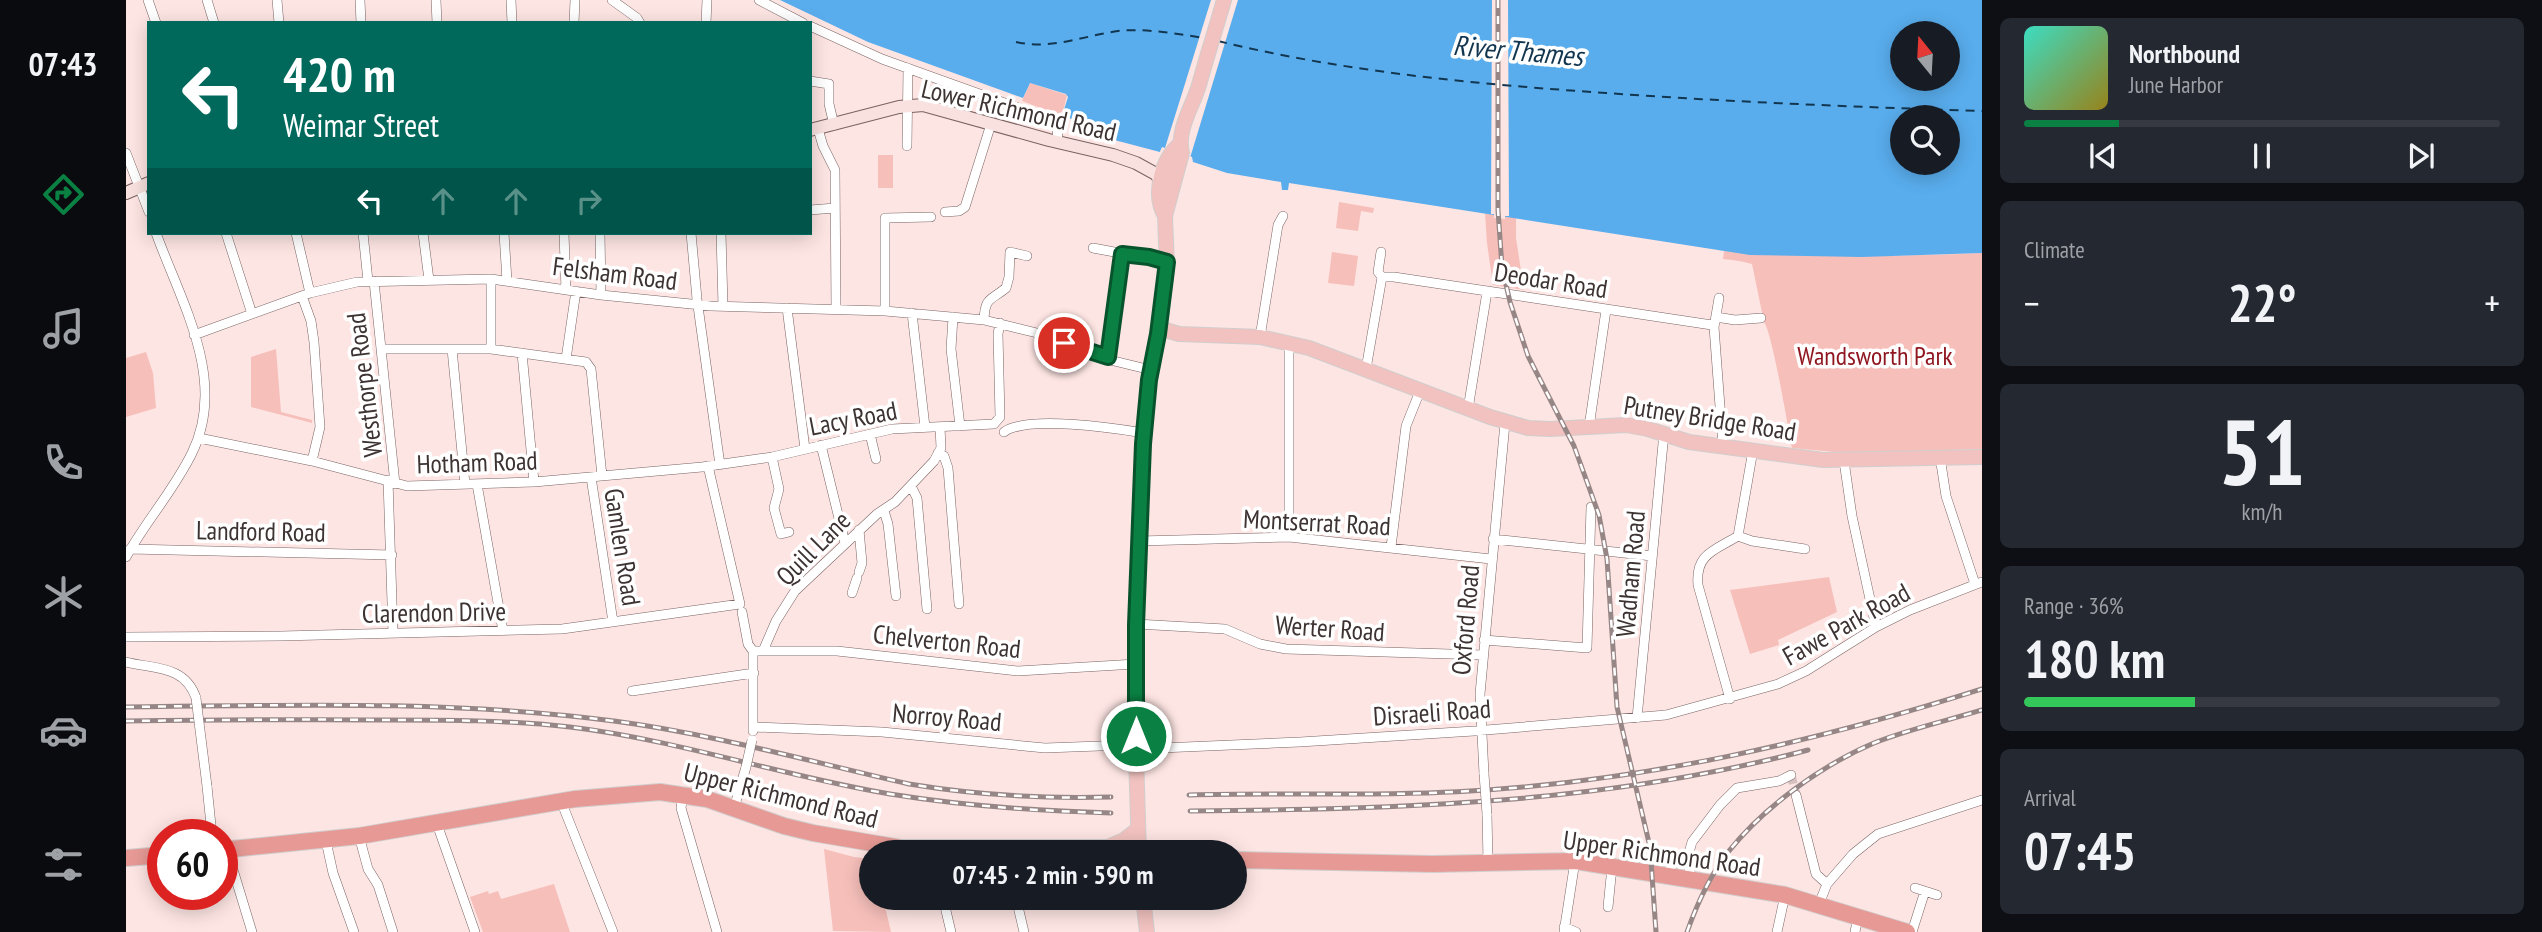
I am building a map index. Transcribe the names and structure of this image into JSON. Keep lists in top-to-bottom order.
{
  "streets": {
    "highway": ["Upper Richmond Road"],
    "main road": ["Lower Richmond Road", "Putney Bridge Road"],
    "street": [
      "Felsham Road",
      "Deodar Road",
      "Westhorpe Road",
      "Lacy Road",
      "Hotham Road",
      "Montserrat Road",
      "Landford Road",
      "Gamlen Road",
      "Quill Lane",
      "Wadham Road",
      "Clarendon Drive",
      "Oxford Road",
      "Fawe Park Road",
      "Werter Road",
      "Chelverton Road",
      "Disraeli Road",
      "Norroy Road"
    ]
  },
  "crossings": [
    ["Felsham Road", "Westhorpe Road"],
    ["Felsham Road", "Lacy Road"],
    ["Westhorpe Road", "Hotham Road"],
    ["Westhorpe Road", "Landford Road"],
    ["Westhorpe Road", "Clarendon Drive"],
    ["Lacy Road", "Hotham Road"],
    ["Putney Bridge Road", "Wadham Road"],
    ["Putney Bridge Road", "Oxford Road"],
    ["Hotham Road", "Gamlen Road"],
    ["Montserrat Road", "Oxford Road"],
    ["Gamlen Road", "Clarendon Drive"],
    ["Quill Lane", "Chelverton Road"],
    ["Wadham Road", "Disraeli Road"],
    ["Oxford Road", "Werter Road"],
    ["Oxford Road", "Disraeli Road"],
    ["Oxford Road", "Upper Richmond Road"],
    ["Fawe Park Road", "Disraeli Road"],
    ["Disraeli Road", "Norroy Road"]
  ],
  "water": ["River Thames"],
  "parks": ["Wandsworth Park"],
  "north": "top",
  "page": {
    "tabs": "07:43",
    "turn": ["420 m", "Weimar Street"],
    "song": ["Northbound", "June Harbor"],
    "tile": [
      "Climate",
      ["51", "km/h"],
      ["Range · 36%", "180 km"],
      ["Arrival", "07:45"]
    ],
    "heat": ["−", "22°", "+"],
    "limit": "60",
    "trip": "07:45 · 2 min · 590 m"
  }
}
